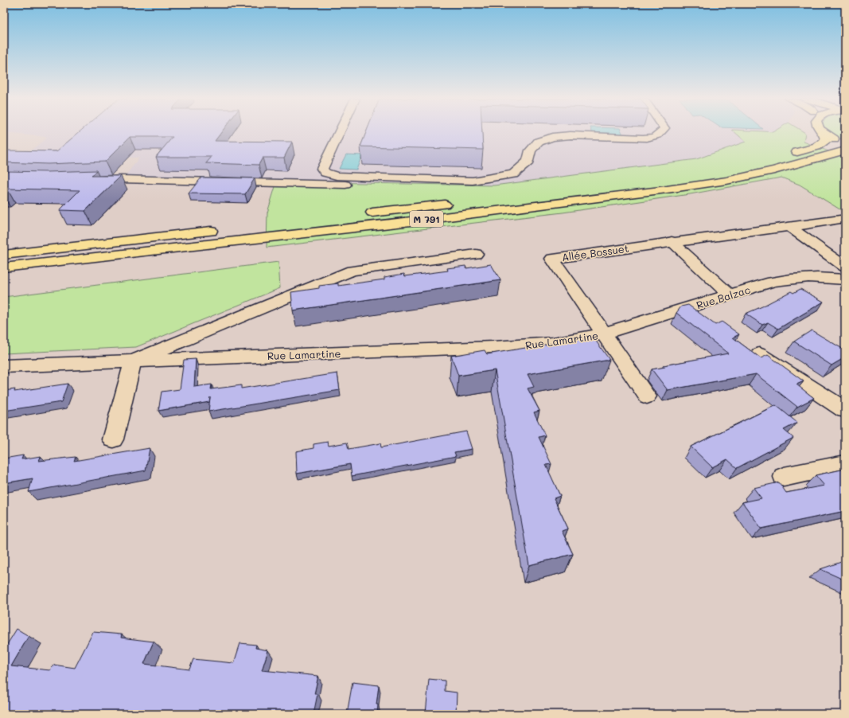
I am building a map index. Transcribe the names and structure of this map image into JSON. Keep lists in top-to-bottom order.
{
  "streets": {
    "main road": ["M 791"],
    "street": ["Allée Bossuet", "Rue Balzac", "Rue Lamartine"]
  },
  "crossings": [
    ["Allée Bossuet", "Rue Balzac"],
    ["Allée Bossuet", "Rue Lamartine"],
    ["Rue Balzac", "Rue Lamartine"]
  ]
}
